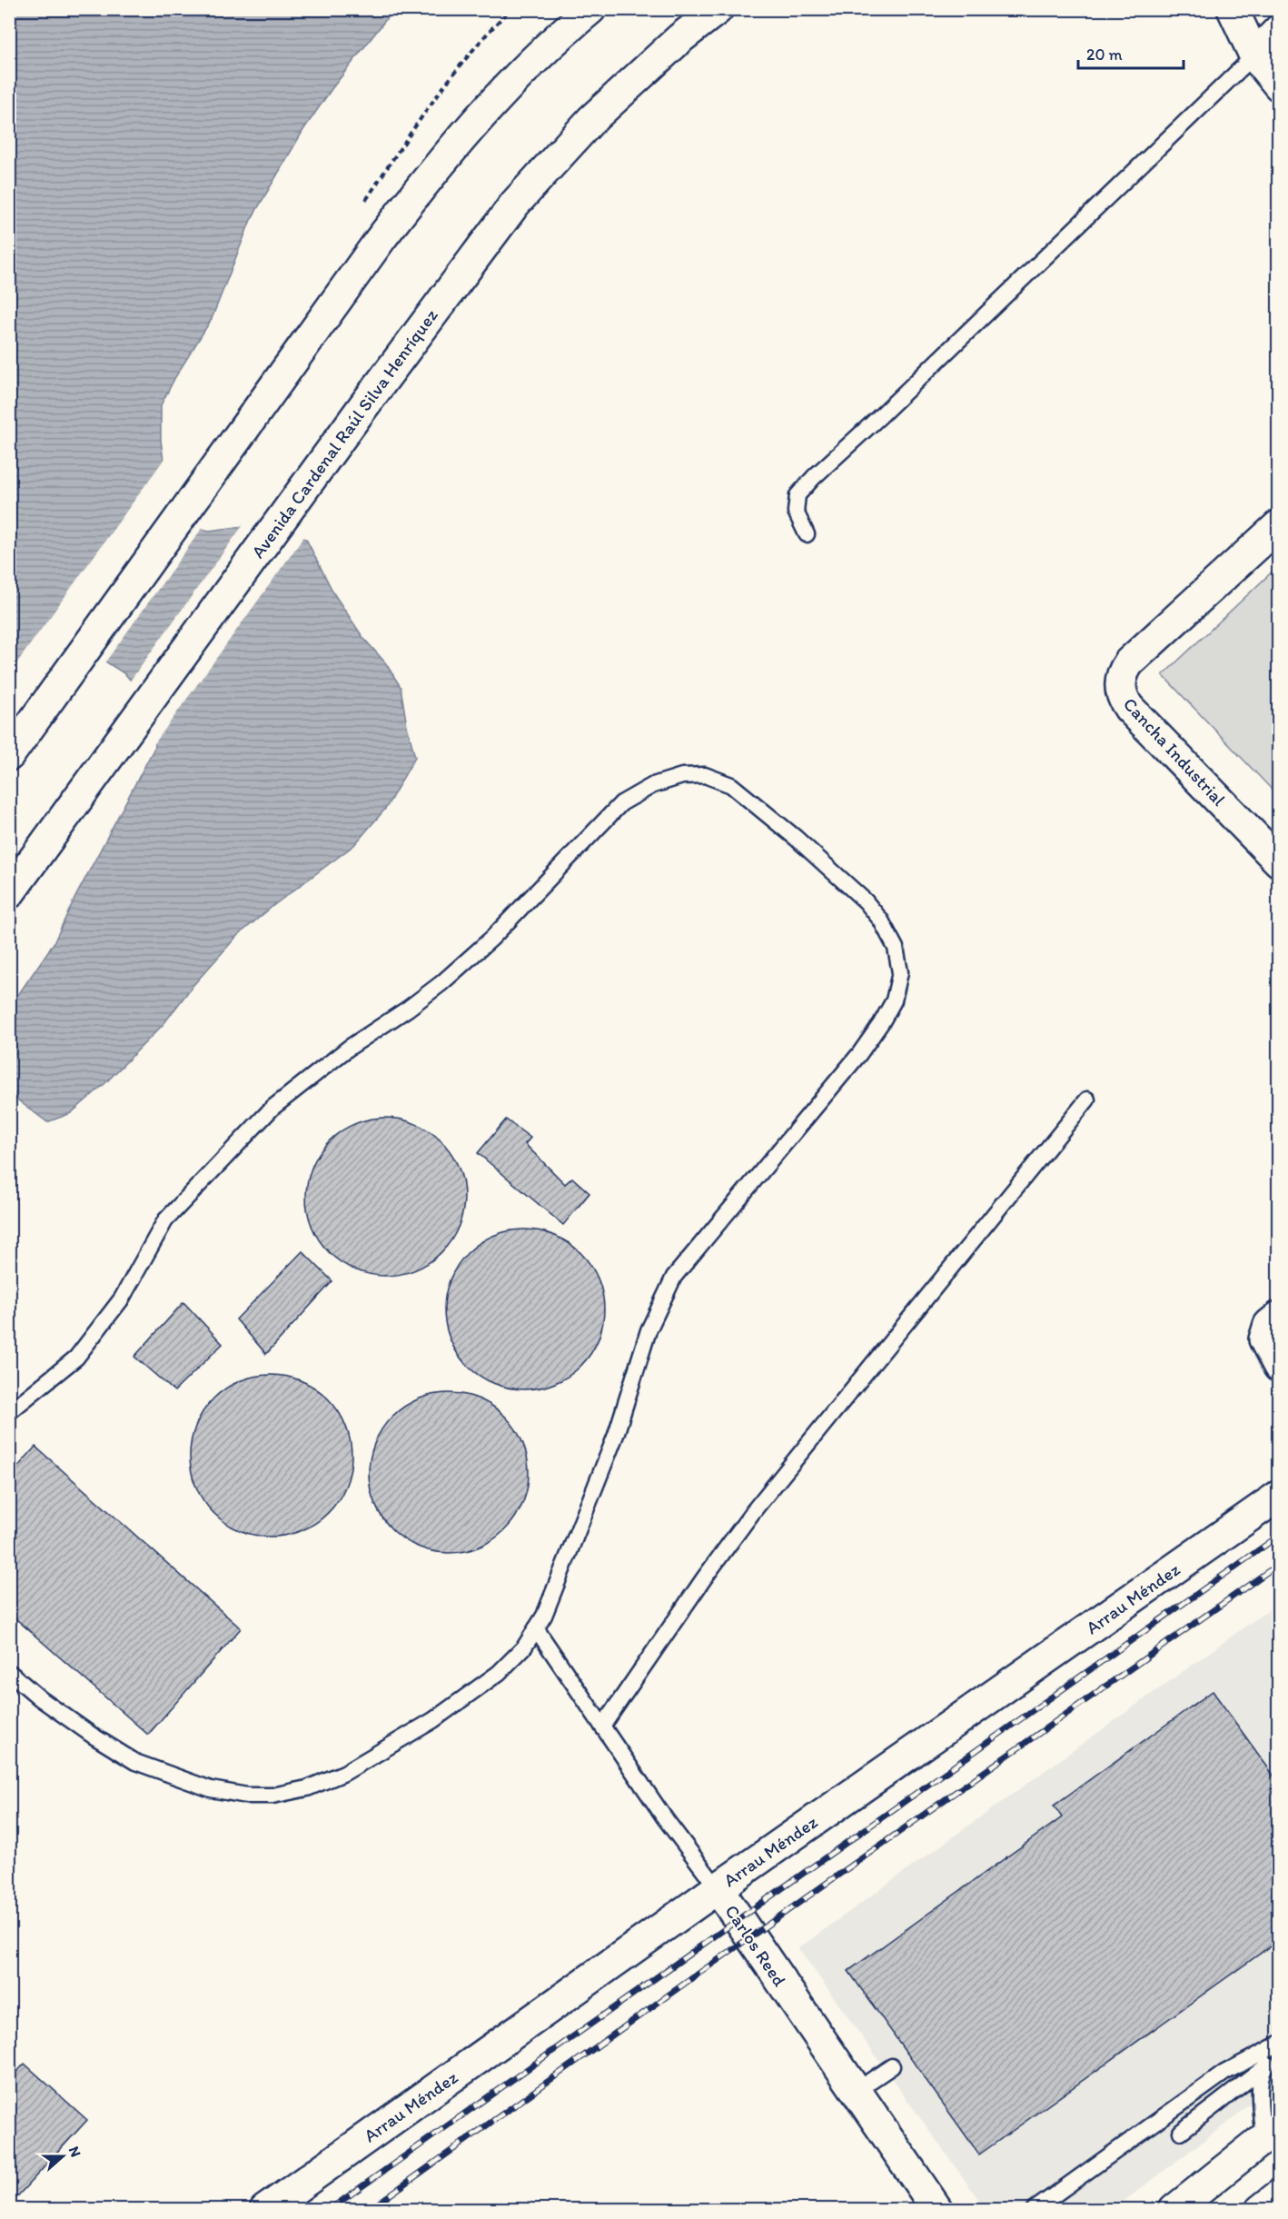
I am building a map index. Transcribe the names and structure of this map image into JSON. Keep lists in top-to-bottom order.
{
  "streets": {
    "street": [
      "Avenida Cardenal Raúl Silva Henríquez",
      "Cancha Industrial",
      "Arrau Méndez",
      "Carlos Reed"
    ]
  },
  "crossings": [
    ["Arrau Méndez", "Carlos Reed"]
  ],
  "scale_bar": "20 m",
  "north": "right"
}
